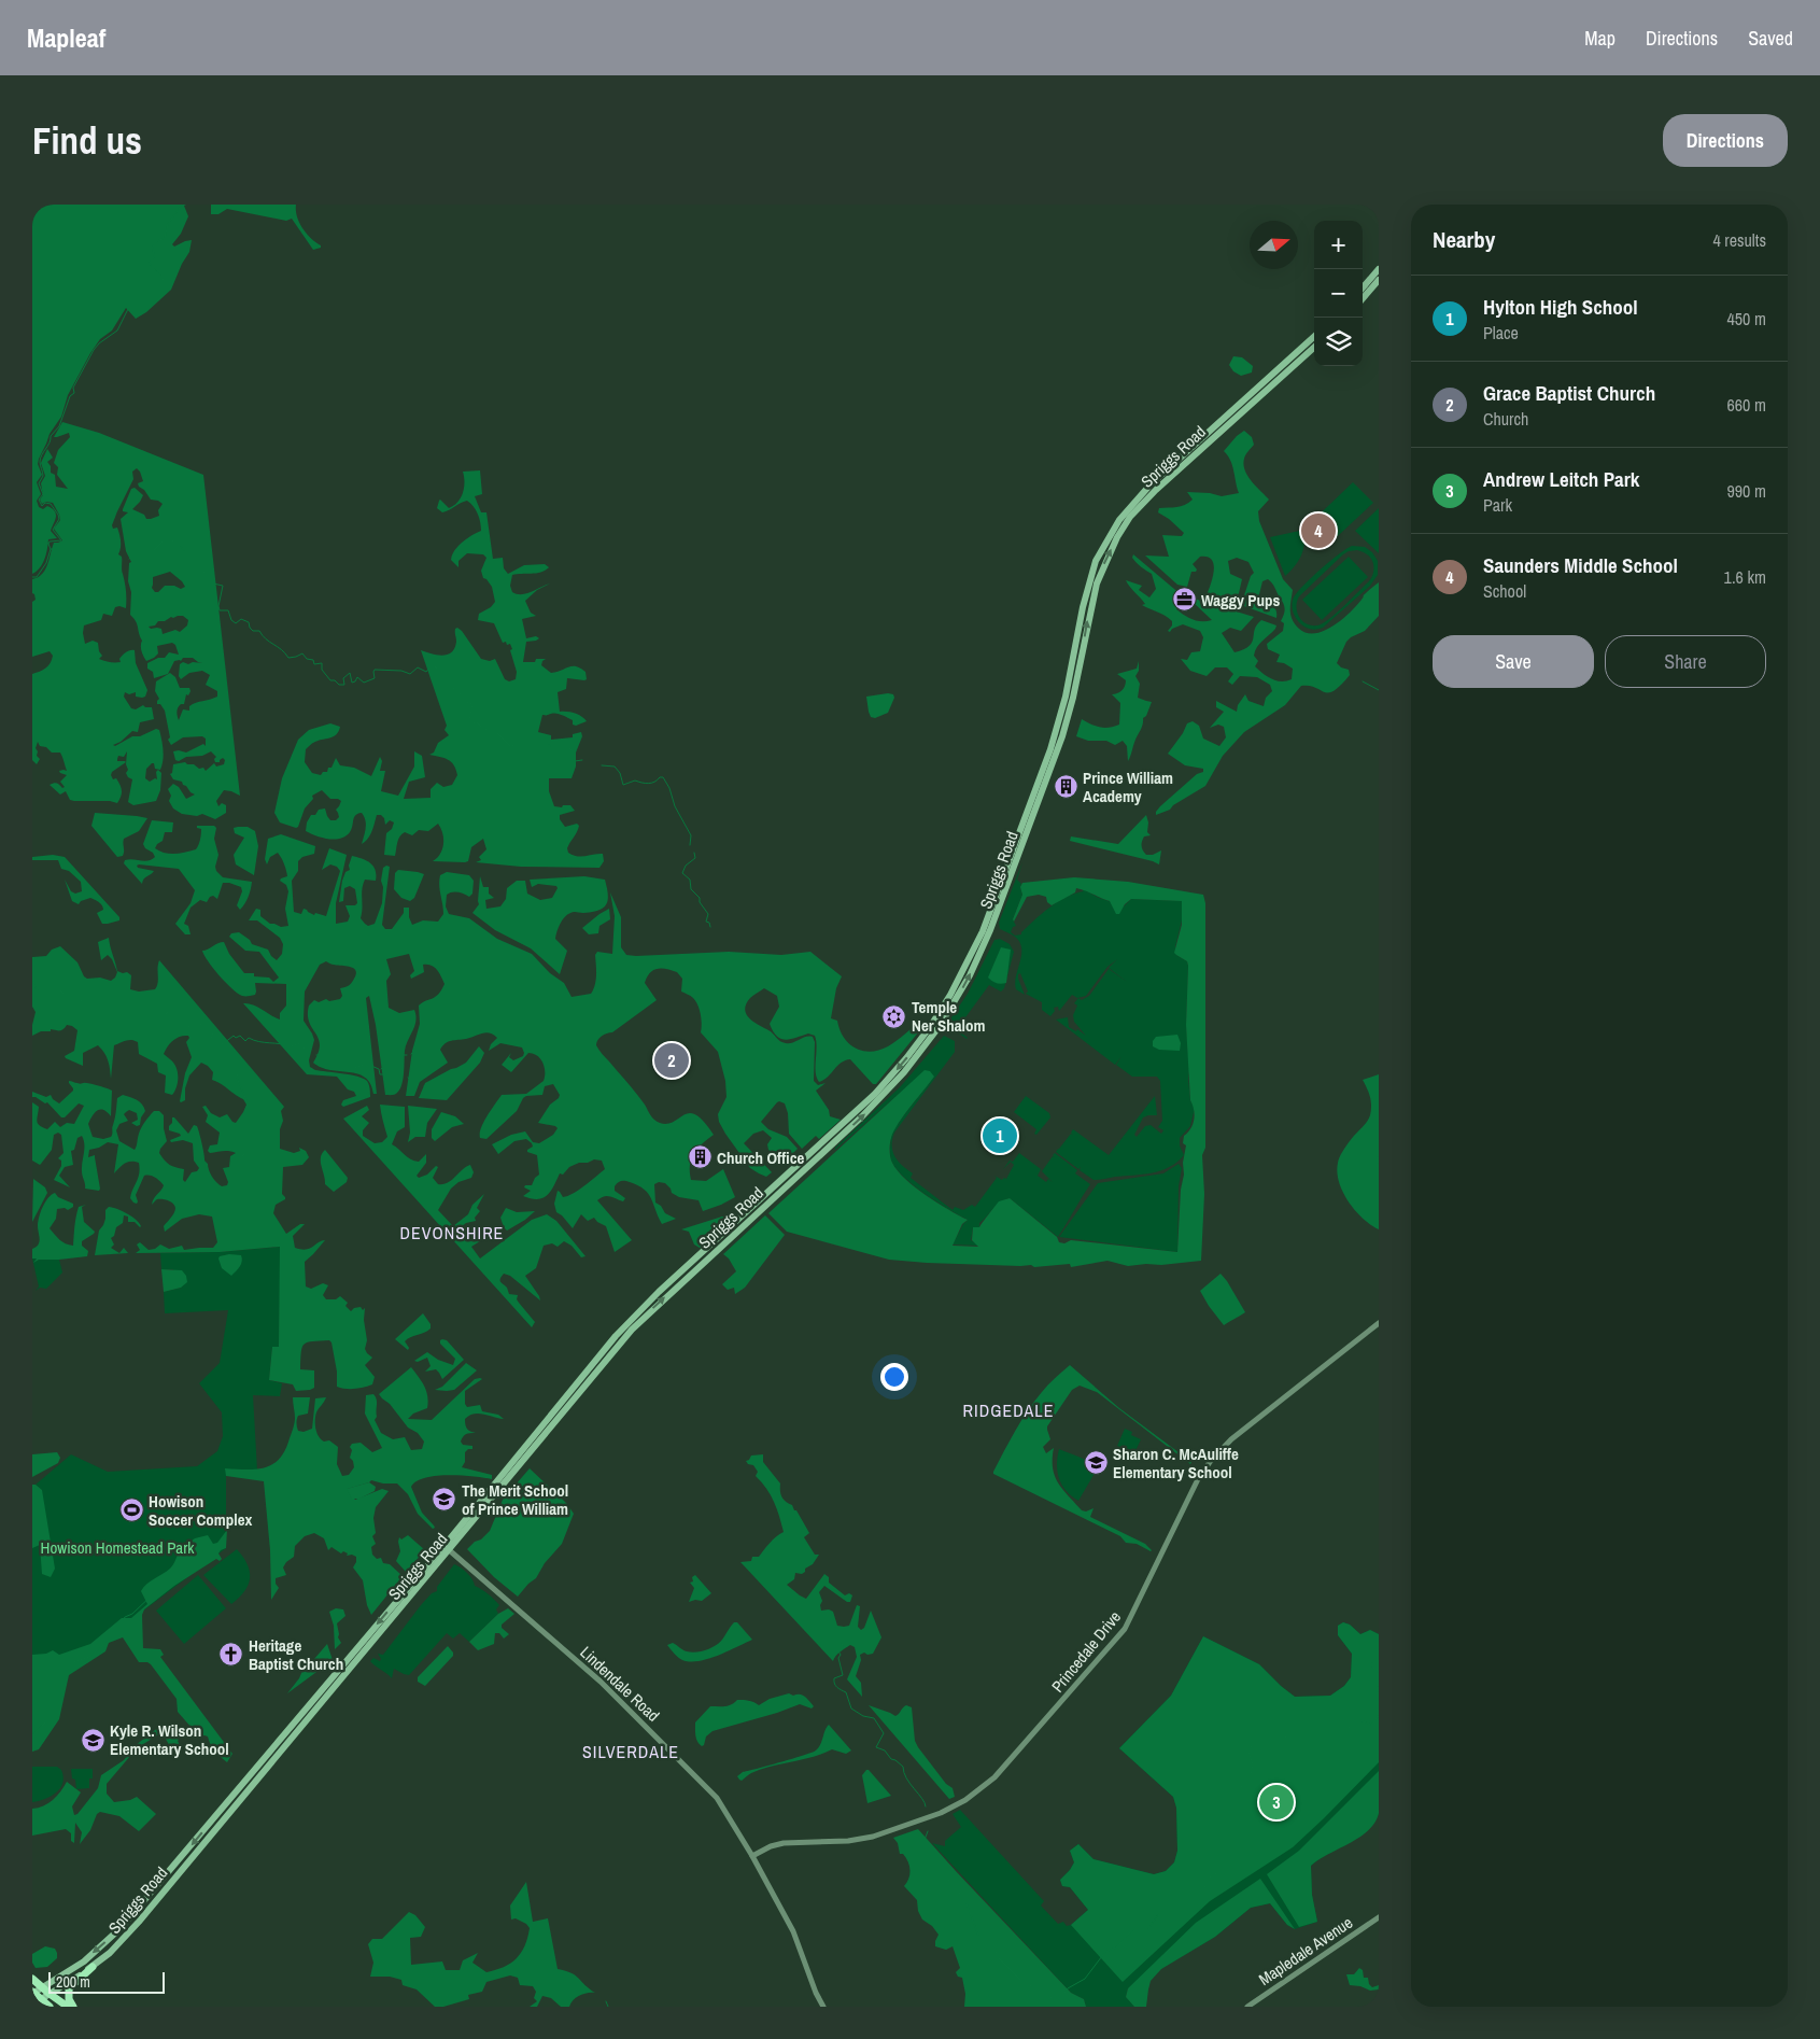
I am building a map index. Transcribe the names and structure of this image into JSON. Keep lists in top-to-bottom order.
{
  "streets": {
    "main road": ["Spriggs Road"],
    "street": ["Princedale Drive", "Lindendale Road", "Mapledale Avenue"]
  },
  "crossings": [
    ["Spriggs Road", "Lindendale Road"],
    ["Princedale Drive", "Lindendale Road"]
  ],
  "districts": ["DEVONSHIRE", "RIDGEDALE", "SILVERDALE"],
  "parks": ["Howison Homestead Park"],
  "places": {
    "office": ["Waggy Pups"],
    "building": ["Prince William Academy", "Church Office"],
    "synagogue": ["Temple Ner Shalom"],
    "school or university": ["Sharon C. McAuliffe Elementary School", "The Merit School of Prince William", "Kyle R. Wilson Elementary School"],
    "sports": ["Howison Soccer Complex"],
    "church": ["Heritage Baptist Church"]
  },
  "scale_bar": "200 m",
  "north": "right",
  "page": {
    "header": "Mapleaf",
    "nav": ["Map", "Directions", "Saved"],
    "buttons": [
      "Directions",
      ["Save", "Share"]
    ],
    "title": "Find us",
    "heading": ["Nearby", "4 results"],
    "map_buttons": ["+", "−"],
    "list": [
      {
        "mark": "1",
        "name": "Hylton High School",
        "note": "Place",
        "value": "450 m"
      },
      {
        "mark": "2",
        "name": "Grace Baptist Church",
        "note": "Church",
        "value": "660 m"
      },
      {
        "mark": "3",
        "name": "Andrew Leitch Park",
        "note": "Park",
        "value": "990 m"
      },
      {
        "mark": "4",
        "name": "Saunders Middle School",
        "note": "School",
        "value": "1.6 km"
      }
    ],
    "pins": [
      "4",
      "2",
      "1",
      "3"
    ],
    "scale": "200 m"
  }
}
